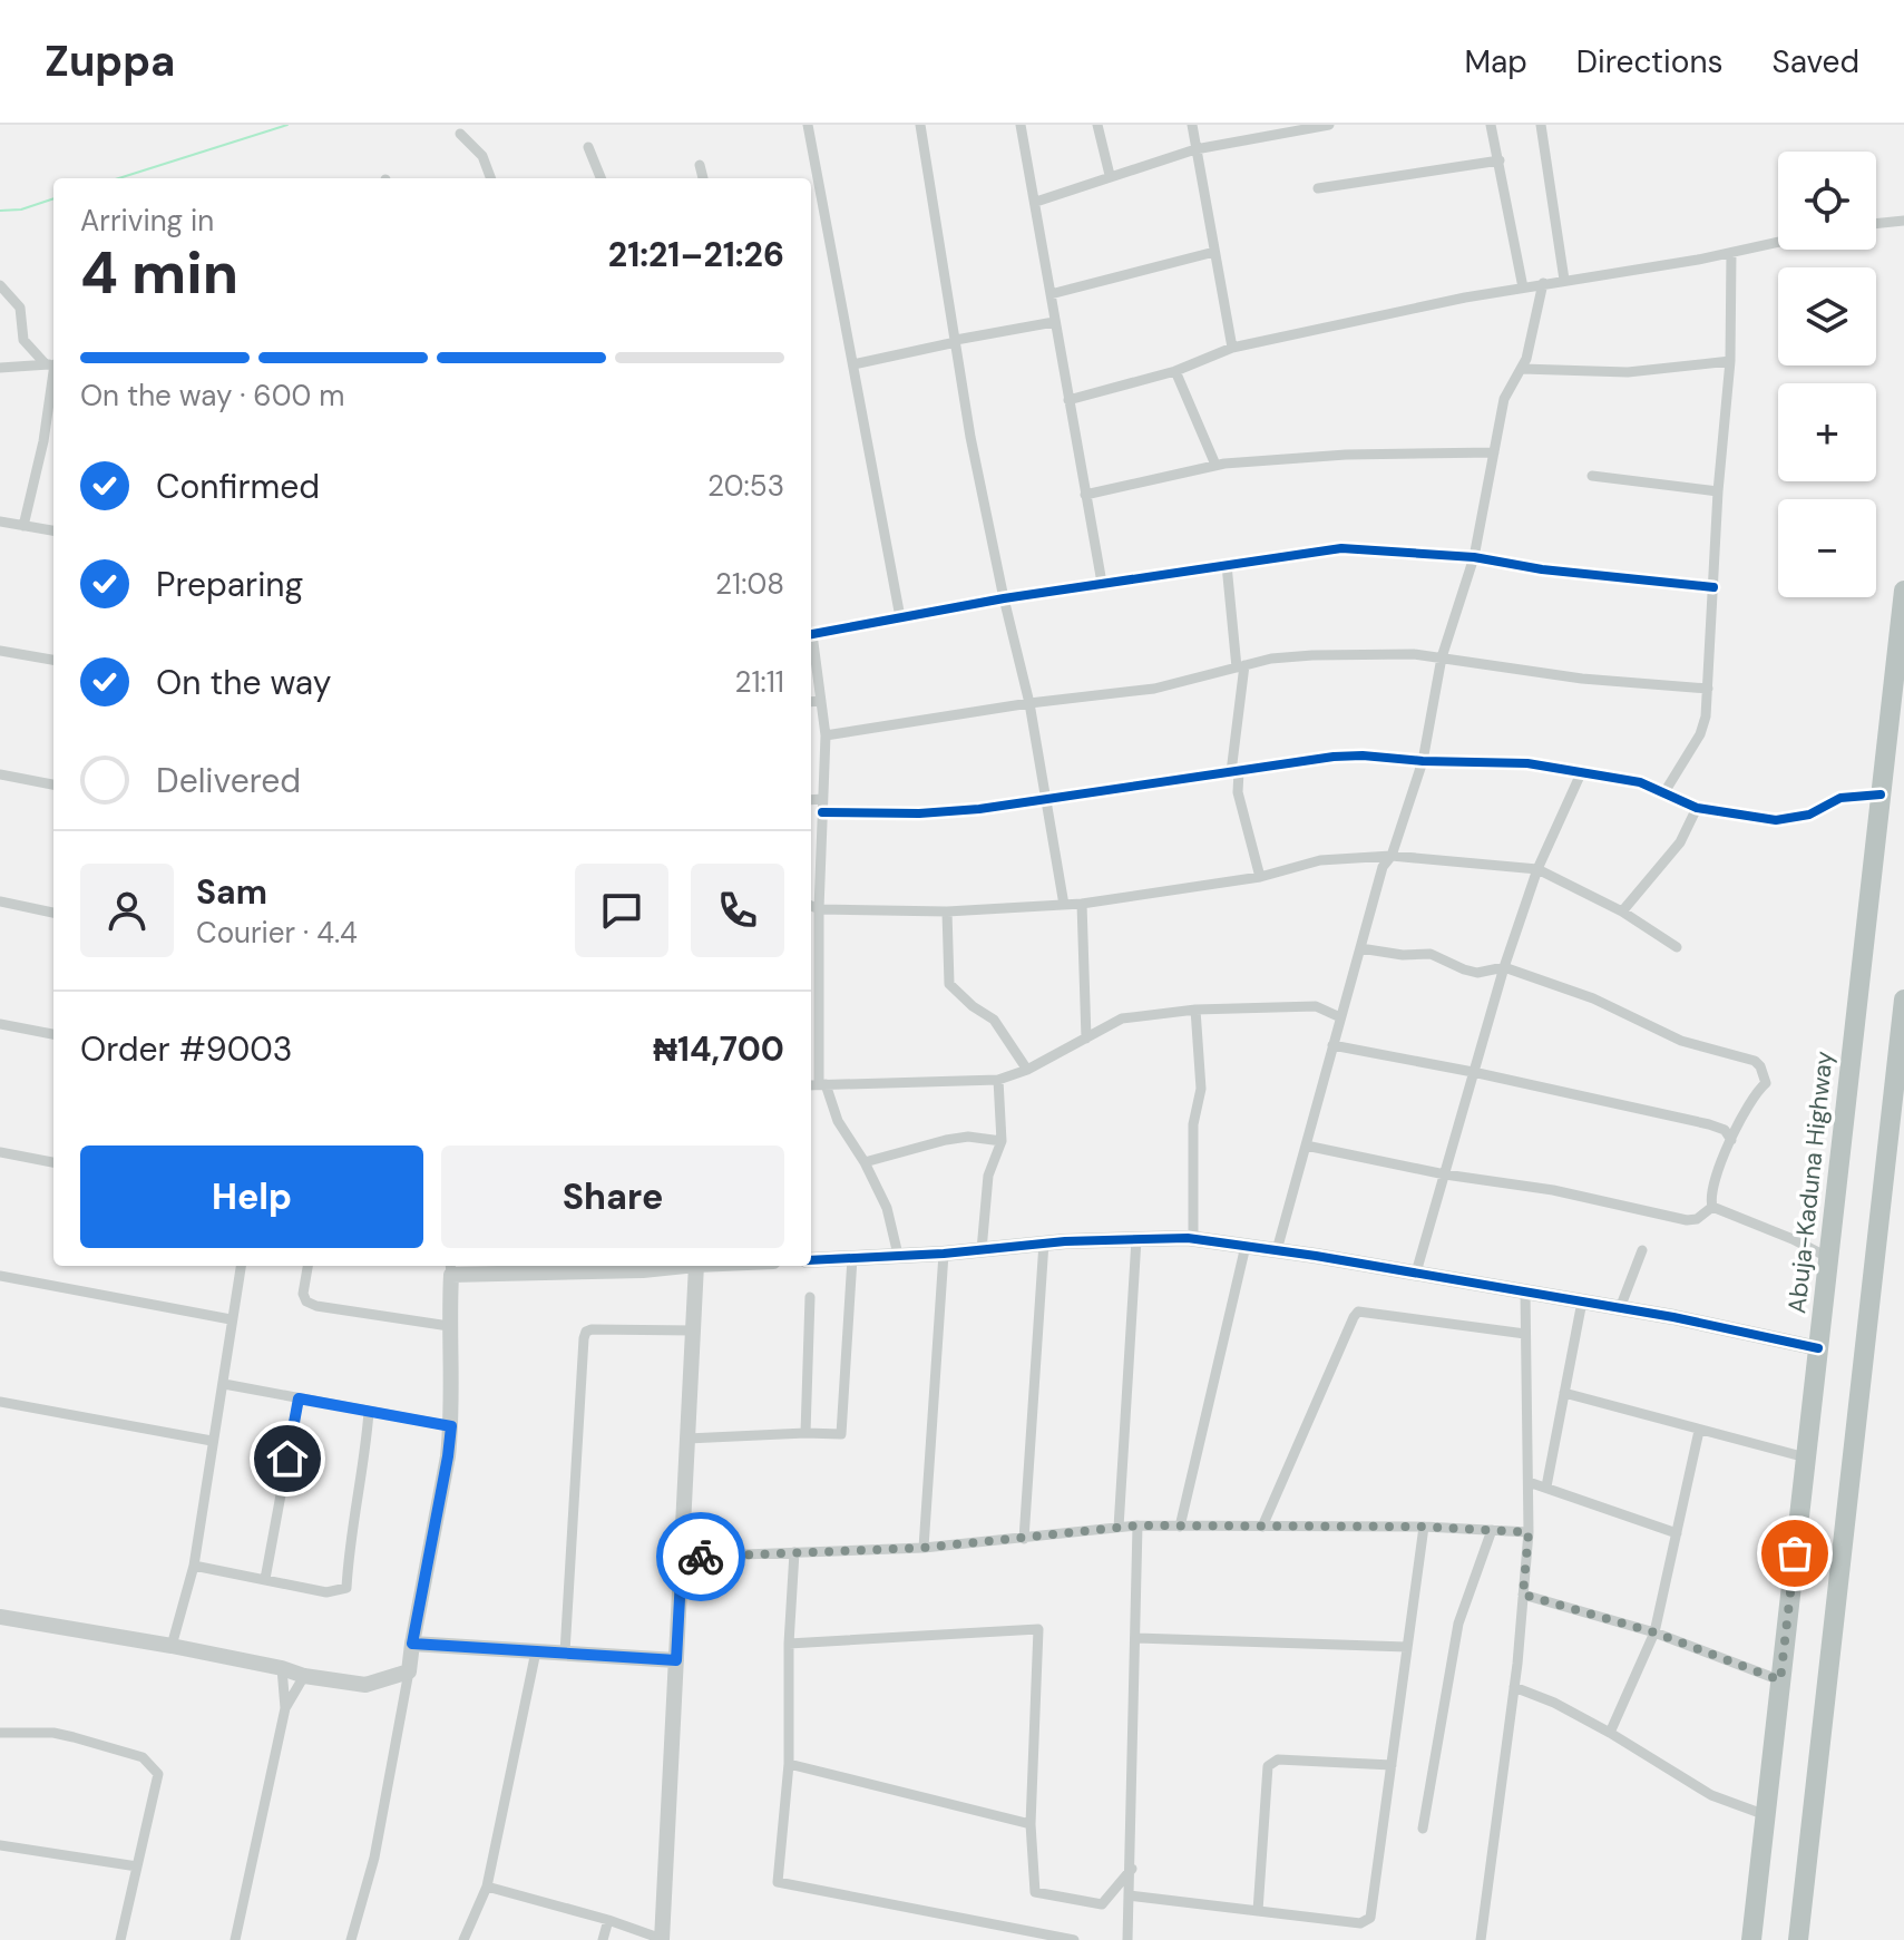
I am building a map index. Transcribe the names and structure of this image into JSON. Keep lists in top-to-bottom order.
{
  "streets": {
    "highway": ["Abuja-Kaduna Highway"]
  },
  "page": {
    "header": "Zuppa",
    "nav": ["Map", "Directions", "Saved"],
    "map_buttons": ["+", "−"],
    "heading": ["4 min", "Arriving in", "21:21–21:26"],
    "panel": [
      "Sam",
      "Courier · 4.4",
      "Order #9003",
      "₦14,700"
    ],
    "bar": "On the way · 600 m",
    "list": [
      ["Confirmed", "20:53"],
      ["Preparing", "21:08"],
      ["On the way", "21:11"],
      "Delivered"
    ],
    "buttons": ["Help", "Share"]
  }
}
